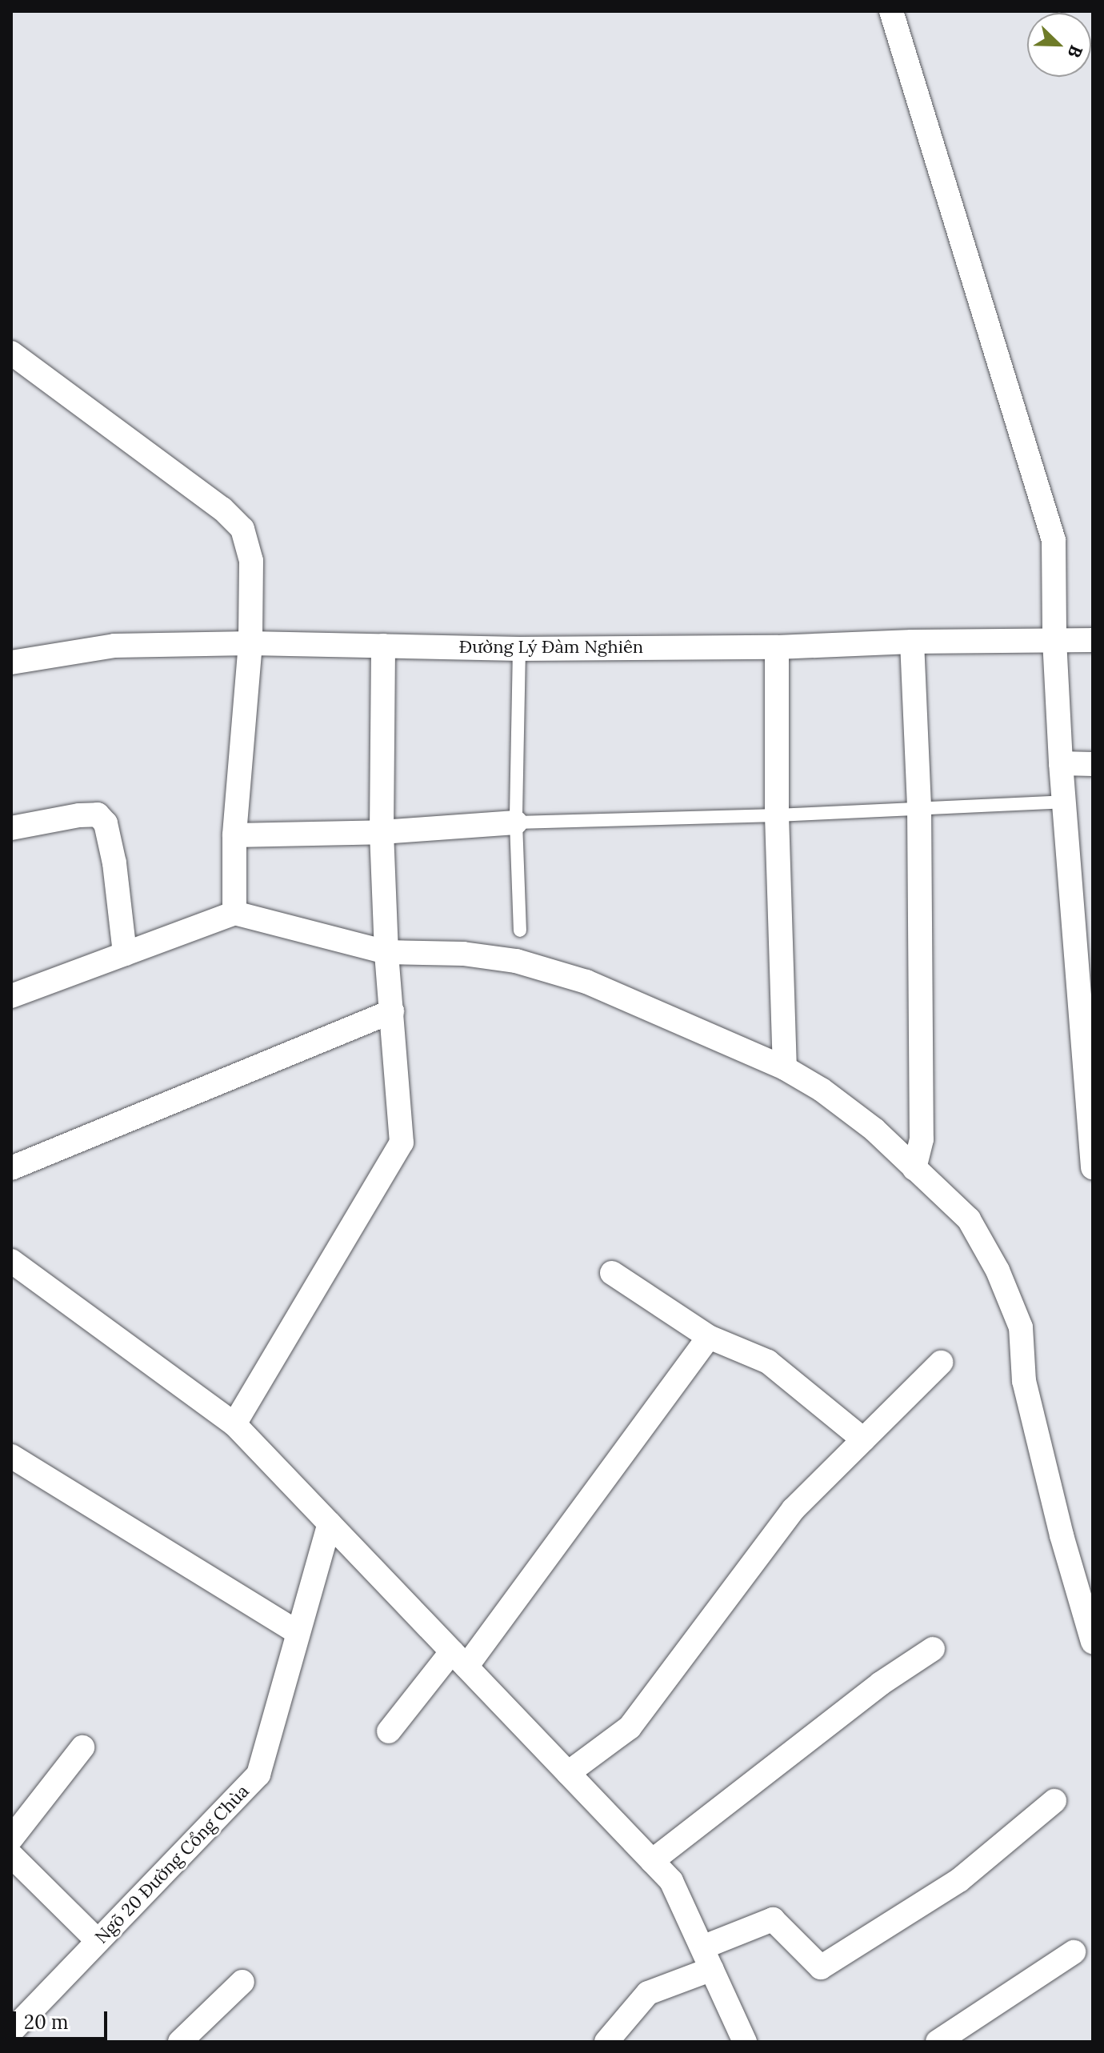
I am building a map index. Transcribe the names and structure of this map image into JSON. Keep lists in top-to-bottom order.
{
  "streets": {
    "street": ["Đường Lý Đàm Nghiên", "Ngõ 20 Đường Cổng Chùa"]
  },
  "scale_bar": "20 m",
  "north": "bottom right"
}
